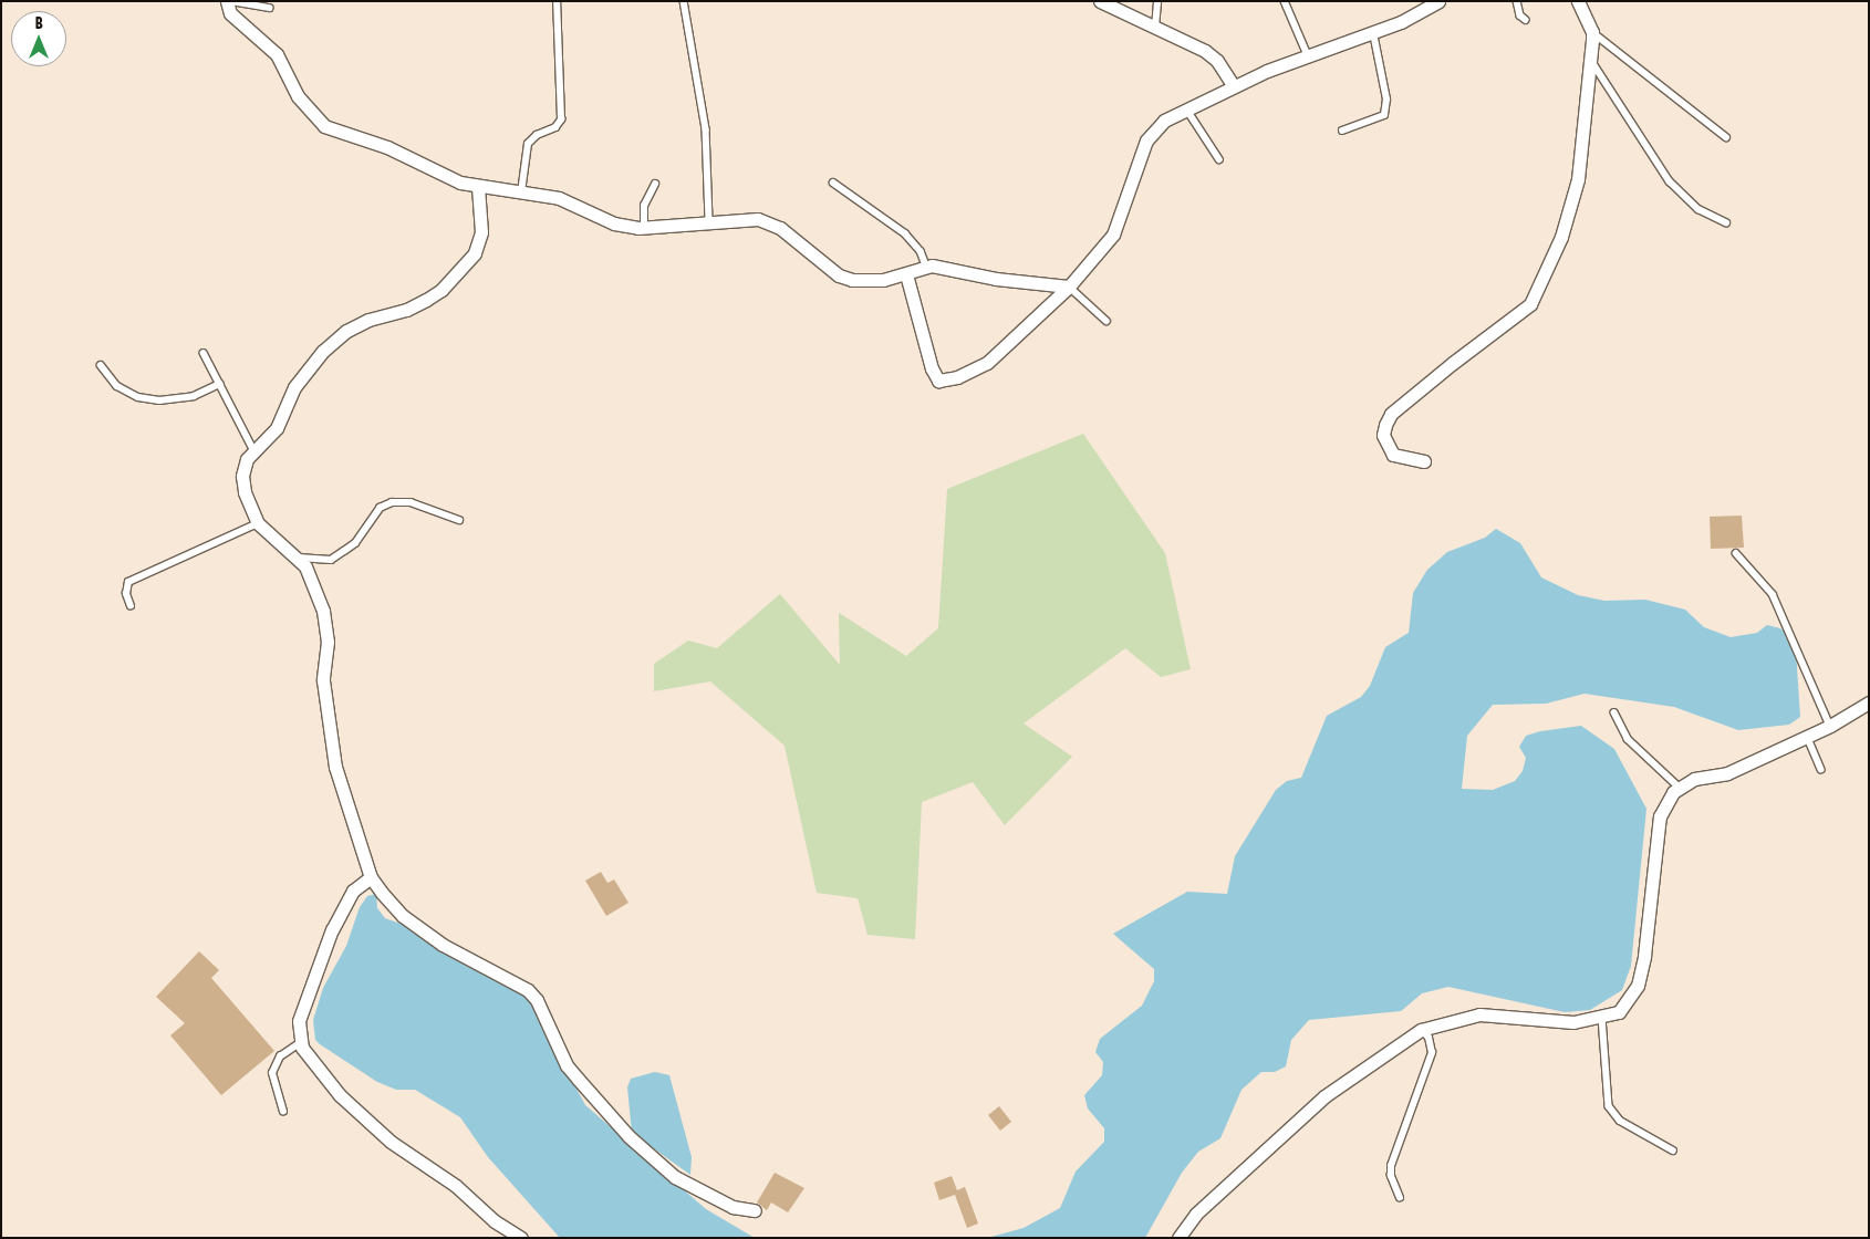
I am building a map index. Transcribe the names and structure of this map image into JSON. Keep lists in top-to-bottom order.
{
  "north": "top"
}
